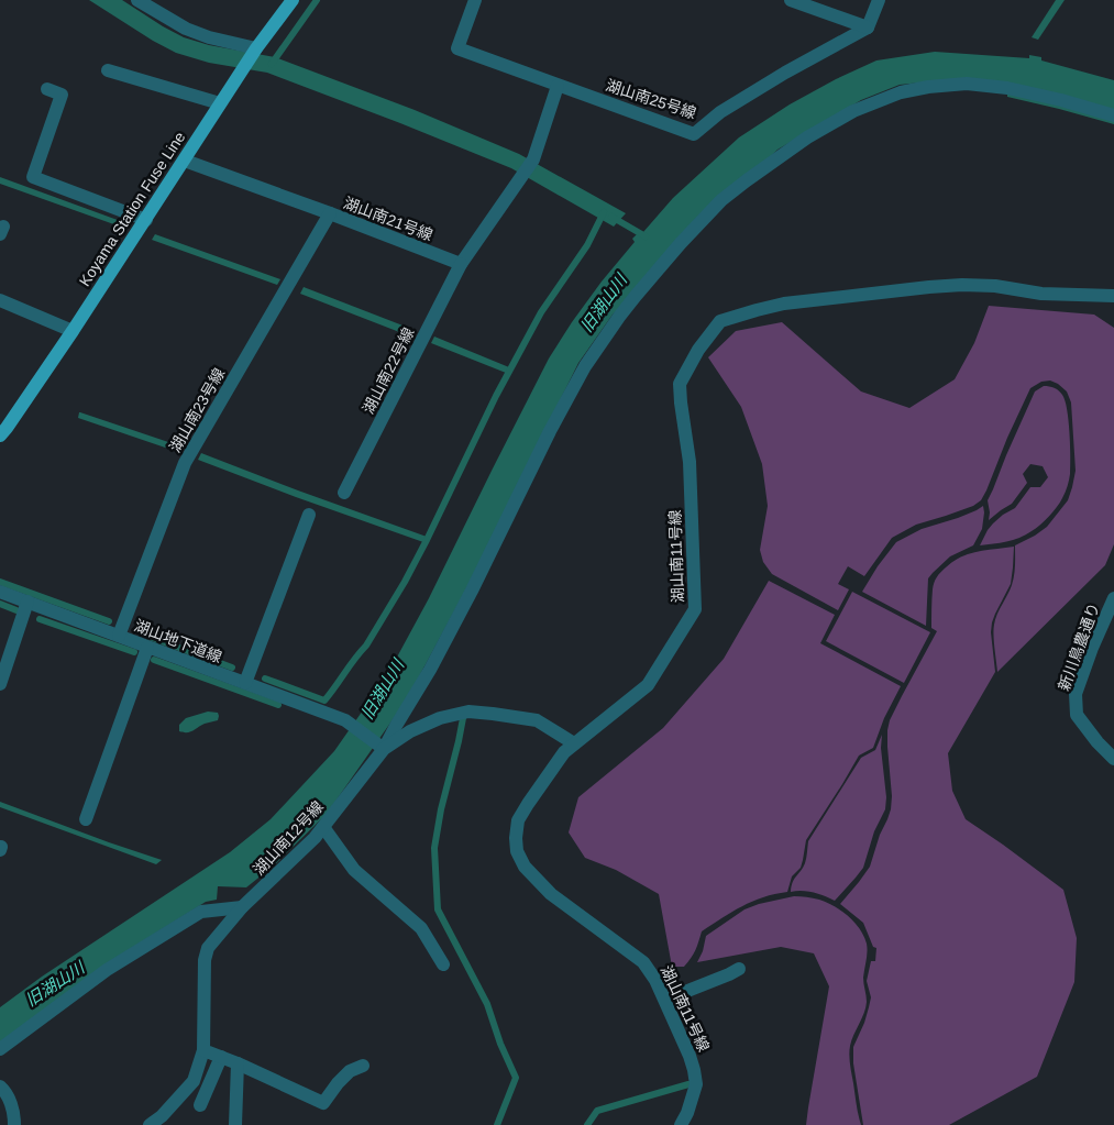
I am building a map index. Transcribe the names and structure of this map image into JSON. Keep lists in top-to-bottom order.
{
  "streets": {
    "main road": ["Koyama Station Fuse Line"],
    "street": [
      "湖山南25号線",
      "湖山南21号線",
      "湖山南22号線",
      "湖山南23号線",
      "湖山南11号線",
      "湖山地下道線",
      "新川鳥農通り",
      "湖山南12号線"
    ]
  },
  "crossings": [
    ["Koyama Station Fuse Line", "湖山南21号線"],
    ["湖山南21号線", "湖山南22号線"],
    ["湖山南21号線", "湖山南23号線"],
    ["湖山南23号線", "湖山地下道線"],
    ["湖山南11号線", "湖山南12号線"],
    ["湖山地下道線", "湖山南12号線"]
  ],
  "water": ["旧湖山川"]
}
